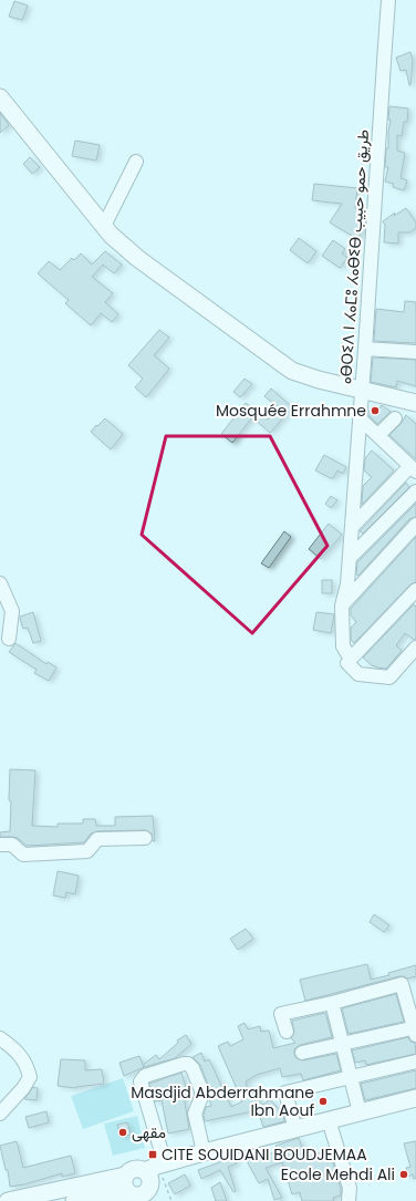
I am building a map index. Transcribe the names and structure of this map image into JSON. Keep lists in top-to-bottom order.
{
  "streets": {
    "street": ["ⴰⴱⵔⵉⴷ ⵏ ⵃⴰⵎⵓ ⵃⴰⴱⵉⴱ طريق حمو حبيب"]
  },
  "places": {
    "other": [
      "Mosquée Errahmne",
      "Masdjid Abderrahmane Ibn Aouf",
      "مقهى",
      "Ecole Mehdi Ali"
    ],
    "transit": ["CITE SOUIDANI BOUDJEMAA"]
  }
}
